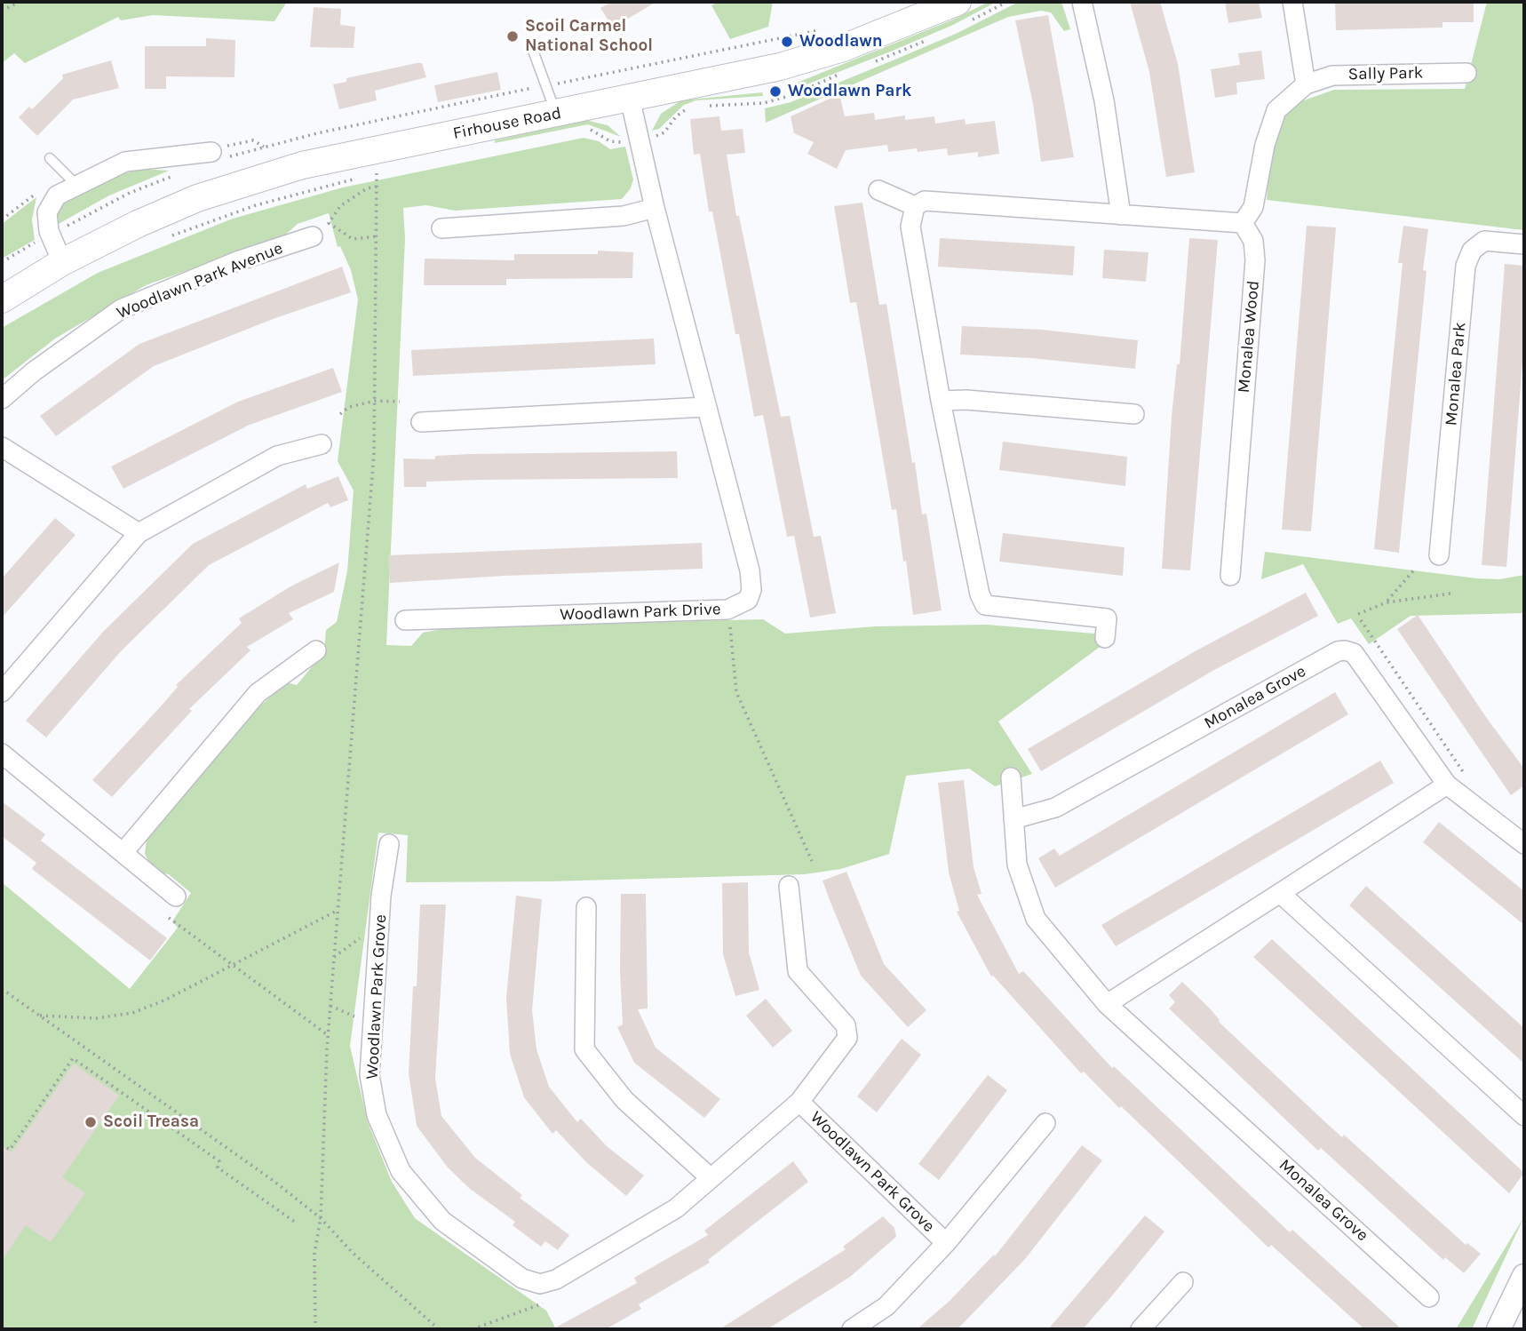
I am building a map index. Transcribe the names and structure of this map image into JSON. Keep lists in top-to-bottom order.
{
  "streets": {
    "main road": ["Firhouse Road"],
    "street": [
      "Sally Park",
      "Woodlawn Park Avenue",
      "Monalea Wood",
      "Monalea Park",
      "Woodlawn Park Drive",
      "Monalea Grove",
      "Woodlawn Park Grove"
    ]
  },
  "crossings": [
    ["Sally Park", "Monalea Wood"],
    ["Firhouse Road", "Woodlawn Park Drive"]
  ],
  "places": [
    "Scoil Carmel National School",
    "Woodlawn",
    "Woodlawn Park",
    "Scoil Treasa"
  ]
}
